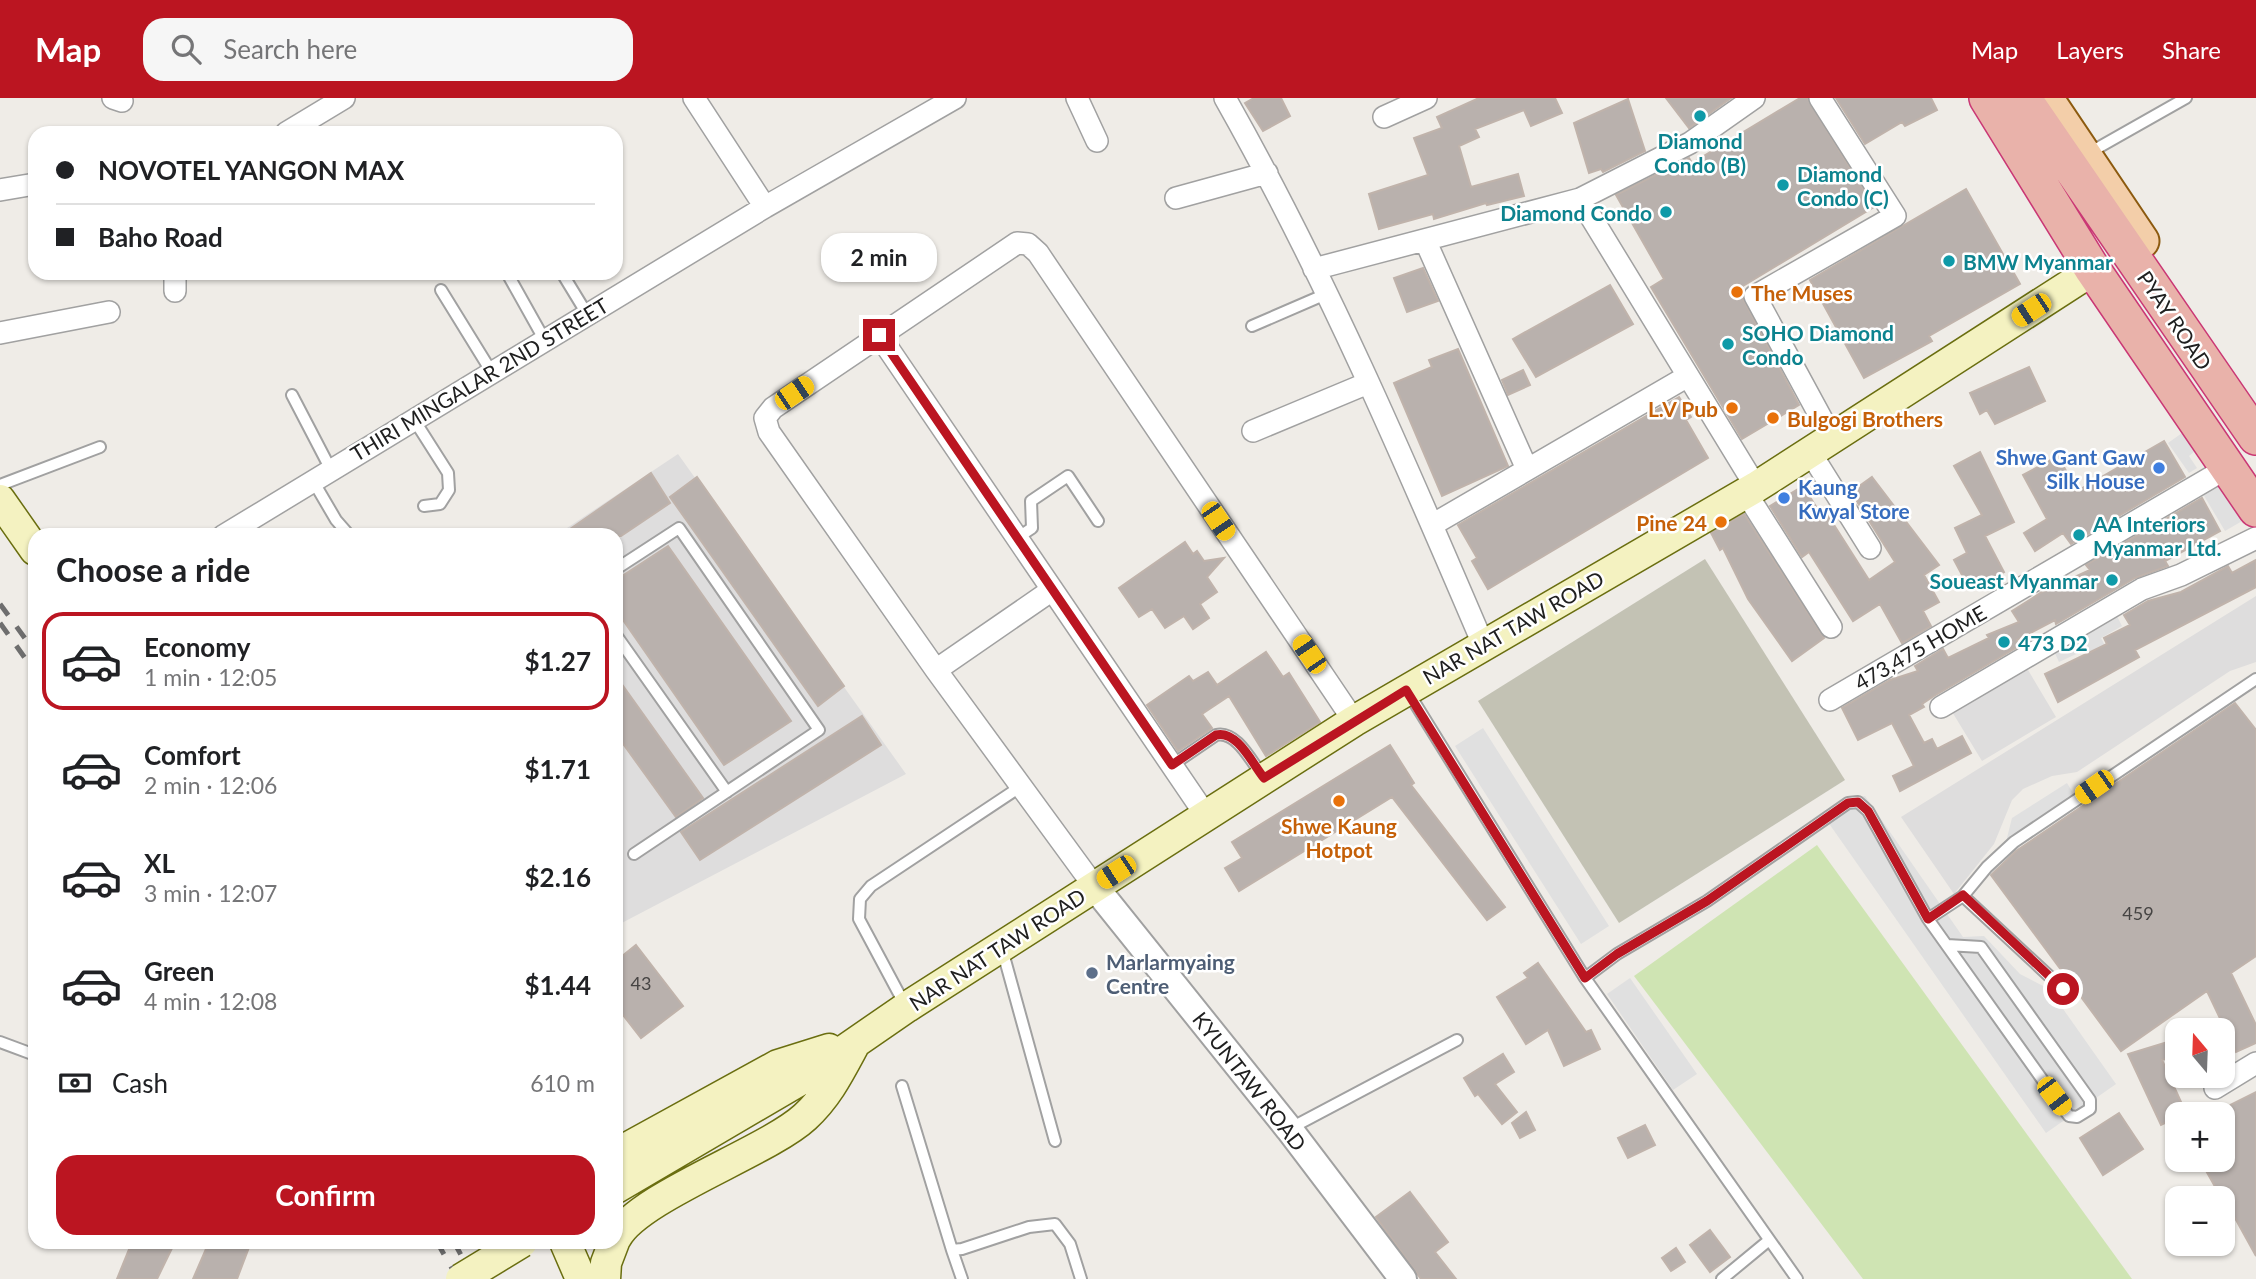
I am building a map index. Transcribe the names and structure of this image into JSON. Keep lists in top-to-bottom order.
{
  "streets": {
    "highway": ["PYAY ROAD"],
    "main road": ["NAR NAT TAW ROAD"],
    "street": ["THIRI MINGALAR 2ND STREET", "473,475 HOME", "KYUNTAW ROAD"]
  },
  "crossings": [
    ["PYAY ROAD", "NAR NAT TAW ROAD"],
    ["PYAY ROAD", "473,475 HOME"],
    ["NAR NAT TAW ROAD", "KYUNTAW ROAD"]
  ],
  "places": [
    "Diamond Condo (B)",
    "Diamond Condo (C)",
    "Diamond Condo",
    "BMW Myanmar",
    "The Muses",
    "SOHO Diamond Condo",
    "L.V Pub",
    "Bulgogi Brothers",
    "Shwe Gant Gaw Silk House",
    "Kaung Kwyal Store",
    "Pine 24",
    "AA Interiors Myanmar Ltd.",
    "Soueast Myanmar",
    "473 D2",
    "Shwe Kaung Hotpot",
    "Marlarmyaing Centre"
  ],
  "house_numbers": ["459", "43"],
  "north": "top",
  "page": {
    "header": "Map",
    "search": "Search here",
    "nav": ["Map", "Layers", "Share"],
    "banner": ["NOVOTEL YANGON MAX", "Baho Road"],
    "bubble": "2 min",
    "heading": "Choose a ride",
    "list": [
      {
        "name": "Economy",
        "note": "1 min · 12:05",
        "value": "$1.27"
      },
      {
        "name": "Comfort",
        "note": "2 min · 12:06",
        "value": "$1.71"
      },
      {
        "name": "XL",
        "note": "3 min · 12:07",
        "value": "$2.16"
      },
      {
        "name": "Green",
        "note": "4 min · 12:08",
        "value": "$1.44"
      }
    ],
    "map_buttons": ["+", "−"],
    "pay": ["Cash", "610 m"],
    "buttons": "Confirm"
  }
}
